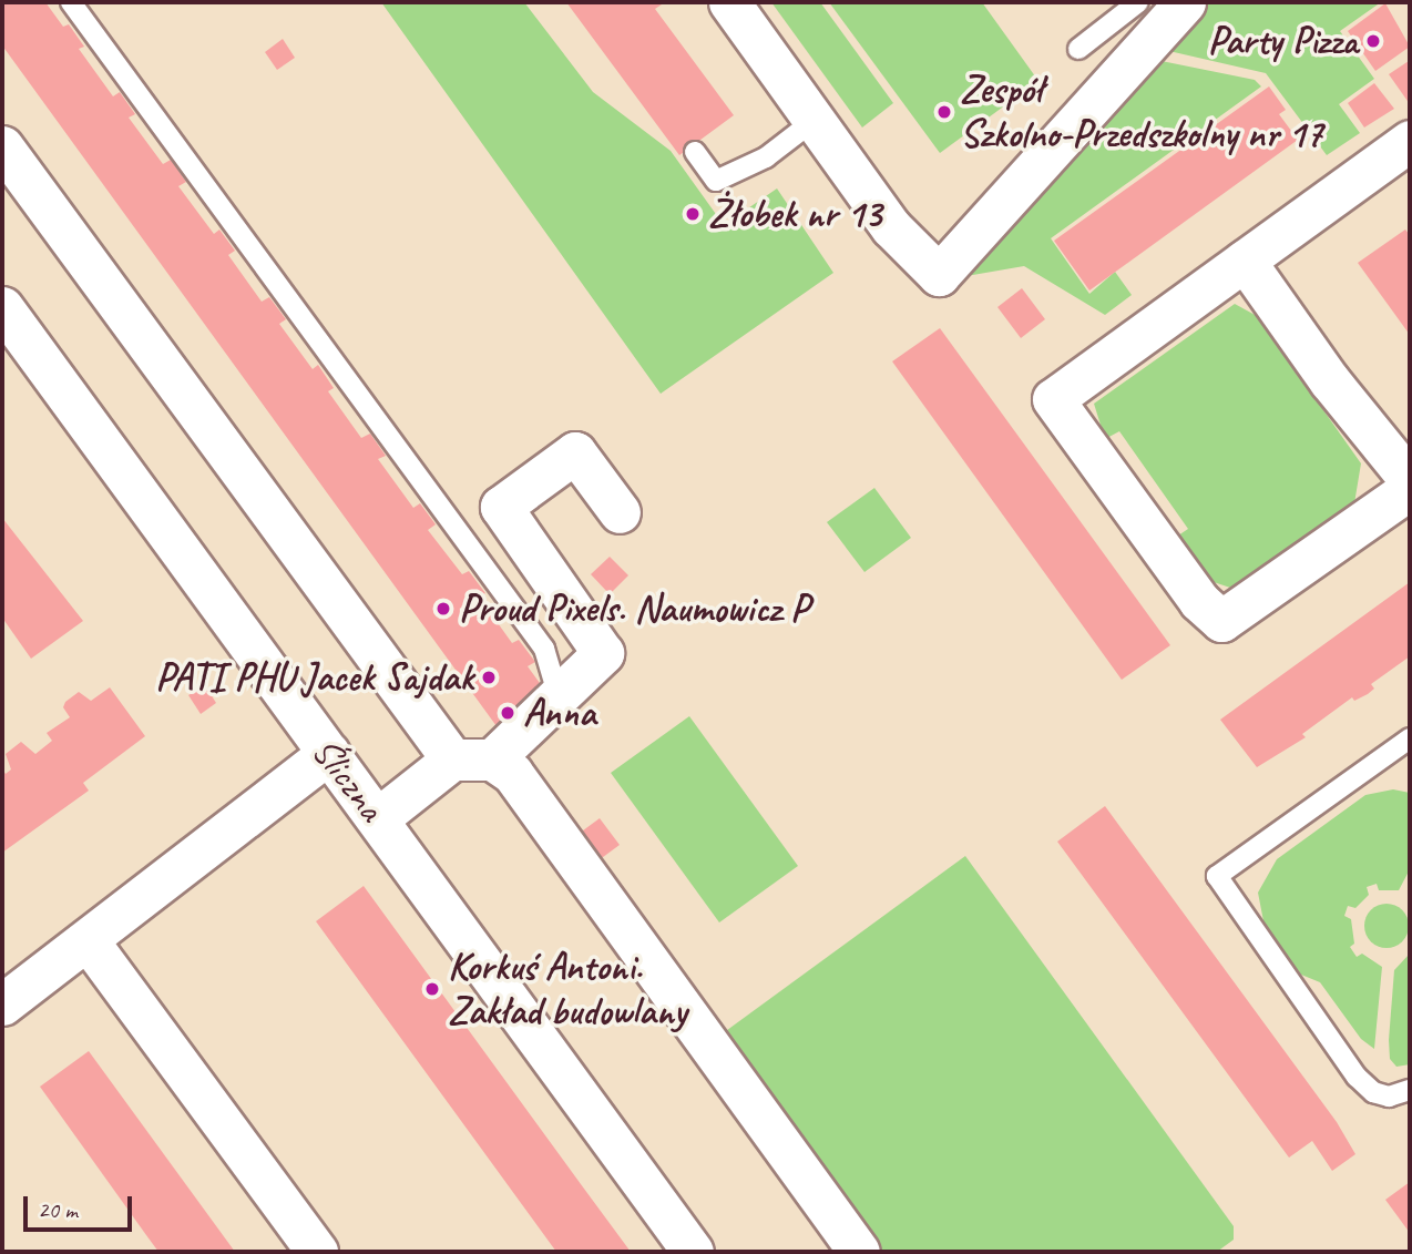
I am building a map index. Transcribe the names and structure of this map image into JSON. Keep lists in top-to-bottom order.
{
  "streets": {
    "street": ["Śliczna"]
  },
  "places": [
    "Party Pizza",
    "Zespół Szkolno-Przedszkolny nr 17",
    "Żłobek nr 13",
    "Proud Pixels. Naumowicz P",
    "PATI PHU Jacek Sajdak",
    "Anna",
    "Korkuś Antoni. Zakład budowlany"
  ],
  "scale_bar": "20 m"
}
